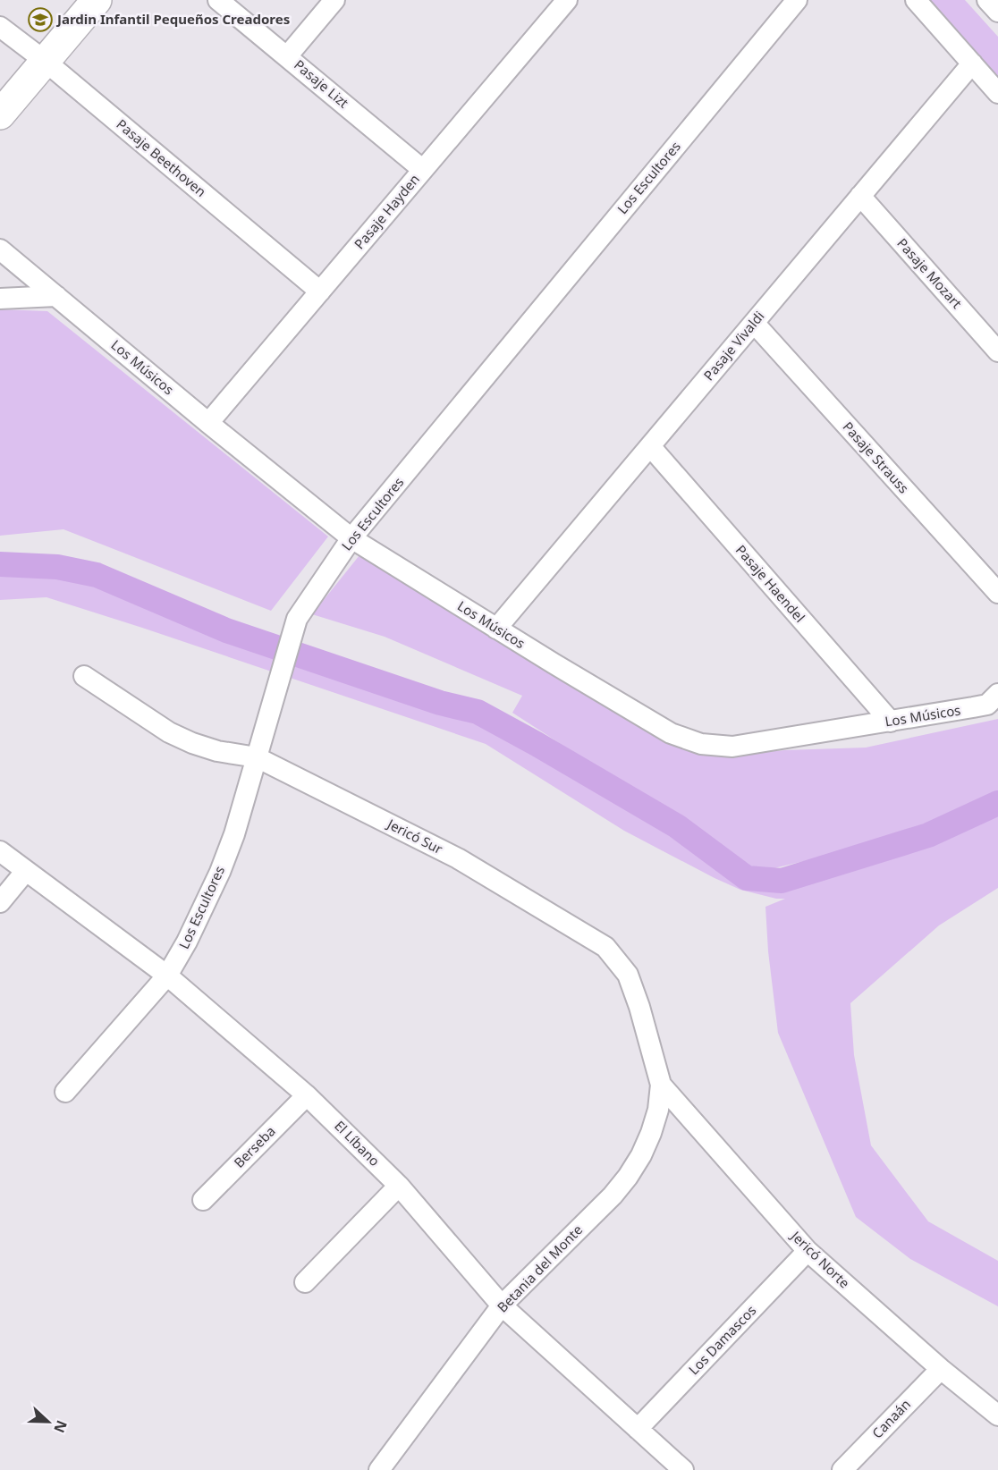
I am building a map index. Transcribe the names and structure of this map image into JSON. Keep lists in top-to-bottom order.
{
  "streets": {
    "street": [
      "Pasaje Lizt",
      "Pasaje Beethoven",
      "Los Escultores",
      "Pasaje Hayden",
      "Pasaje Mozart",
      "Pasaje Vivaldi",
      "Los Músicos",
      "Pasaje Strauss",
      "Pasaje Haendel",
      "Jericó Sur",
      "El Líbano",
      "Berseba",
      "Jericó Norte",
      "Betania del Monte",
      "Los Damascos",
      "Canaán"
    ]
  },
  "crossings": [
    ["Pasaje Lizt", "Pasaje Hayden"],
    ["Pasaje Beethoven", "Pasaje Hayden"],
    ["Los Escultores", "Los Músicos"],
    ["Los Escultores", "Jericó Sur"],
    ["Los Escultores", "El Líbano"],
    ["Pasaje Hayden", "Los Músicos"],
    ["Pasaje Mozart", "Pasaje Vivaldi"],
    ["Pasaje Vivaldi", "Los Músicos"],
    ["Pasaje Vivaldi", "Pasaje Strauss"],
    ["Pasaje Vivaldi", "Pasaje Haendel"],
    ["Los Músicos", "Pasaje Haendel"],
    ["Jericó Sur", "Jericó Norte"],
    ["Jericó Sur", "Betania del Monte"],
    ["El Líbano", "Berseba"],
    ["El Líbano", "Betania del Monte"],
    ["El Líbano", "Los Damascos"],
    ["Jericó Norte", "Betania del Monte"],
    ["Jericó Norte", "Los Damascos"],
    ["Jericó Norte", "Canaán"]
  ],
  "places": {
    "school or university": ["Jardin Infantil Pequeños Creadores"]
  },
  "north": "right"
}
